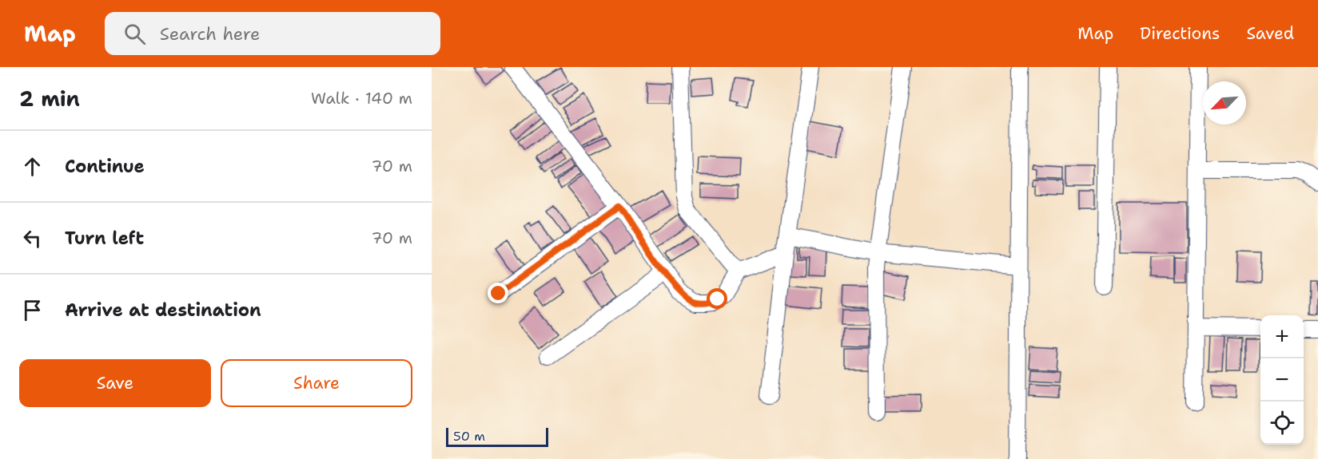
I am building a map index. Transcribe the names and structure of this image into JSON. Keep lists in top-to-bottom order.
{
  "scale_bar": "50 m",
  "north": "bottom left",
  "page": {
    "header": "Map",
    "search": "Search here",
    "nav": ["Map", "Directions", "Saved"],
    "heading": ["2 min", "Walk · 140 m"],
    "list": [
      ["Continue", "70 m"],
      ["Turn left", "70 m"],
      "Arrive at destination"
    ],
    "map_buttons": ["+", "−"],
    "buttons": ["Save", "Share"],
    "scale": "50 m"
  }
}
